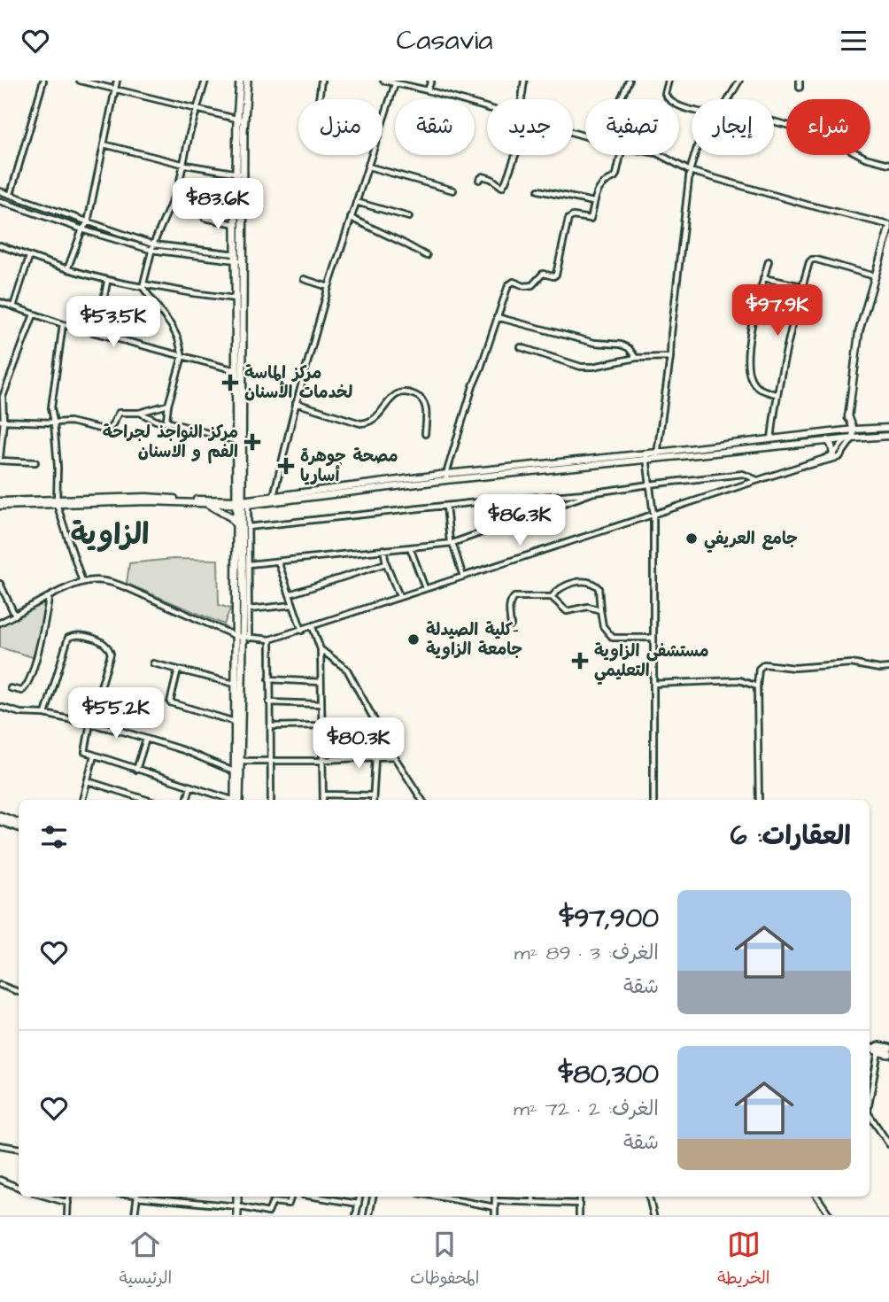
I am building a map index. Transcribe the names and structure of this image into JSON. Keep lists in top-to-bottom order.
{
  "districts": ["الزاوية"],
  "places": {
    "health": [
      "مركز الماسة لخدمات الأسنان",
      "مركز النواجذ لجراحة الفم و الاسنان",
      "مصحة جوهرة أساريا",
      "مستشفى الزاوية التعليمي"
    ],
    "other": ["جامع العريفي", "كلية الصيدلة- جامعة الزاوية"]
  },
  "page": {
    "header": "Casavia",
    "chip": [
      "شراء",
      "إيجار",
      "تصفية",
      "جديد",
      "شقة",
      "منزل"
    ],
    "price": [
      "$83.6K",
      "$97.9K",
      "$53.5K",
      "$86.3K",
      "$55.2K",
      "$80.3K"
    ],
    "heading": "العقارات: 6",
    "list": [
      {
        "name": "$97,900",
        "note": "الغرف: 3 · 89 m² · شقة"
      },
      {
        "name": "$80,300",
        "note": "الغرف: 2 · 72 m² · شقة"
      }
    ],
    "tabs": ["الخريطة", "المحفوظات", "الرئيسية"]
  }
}
